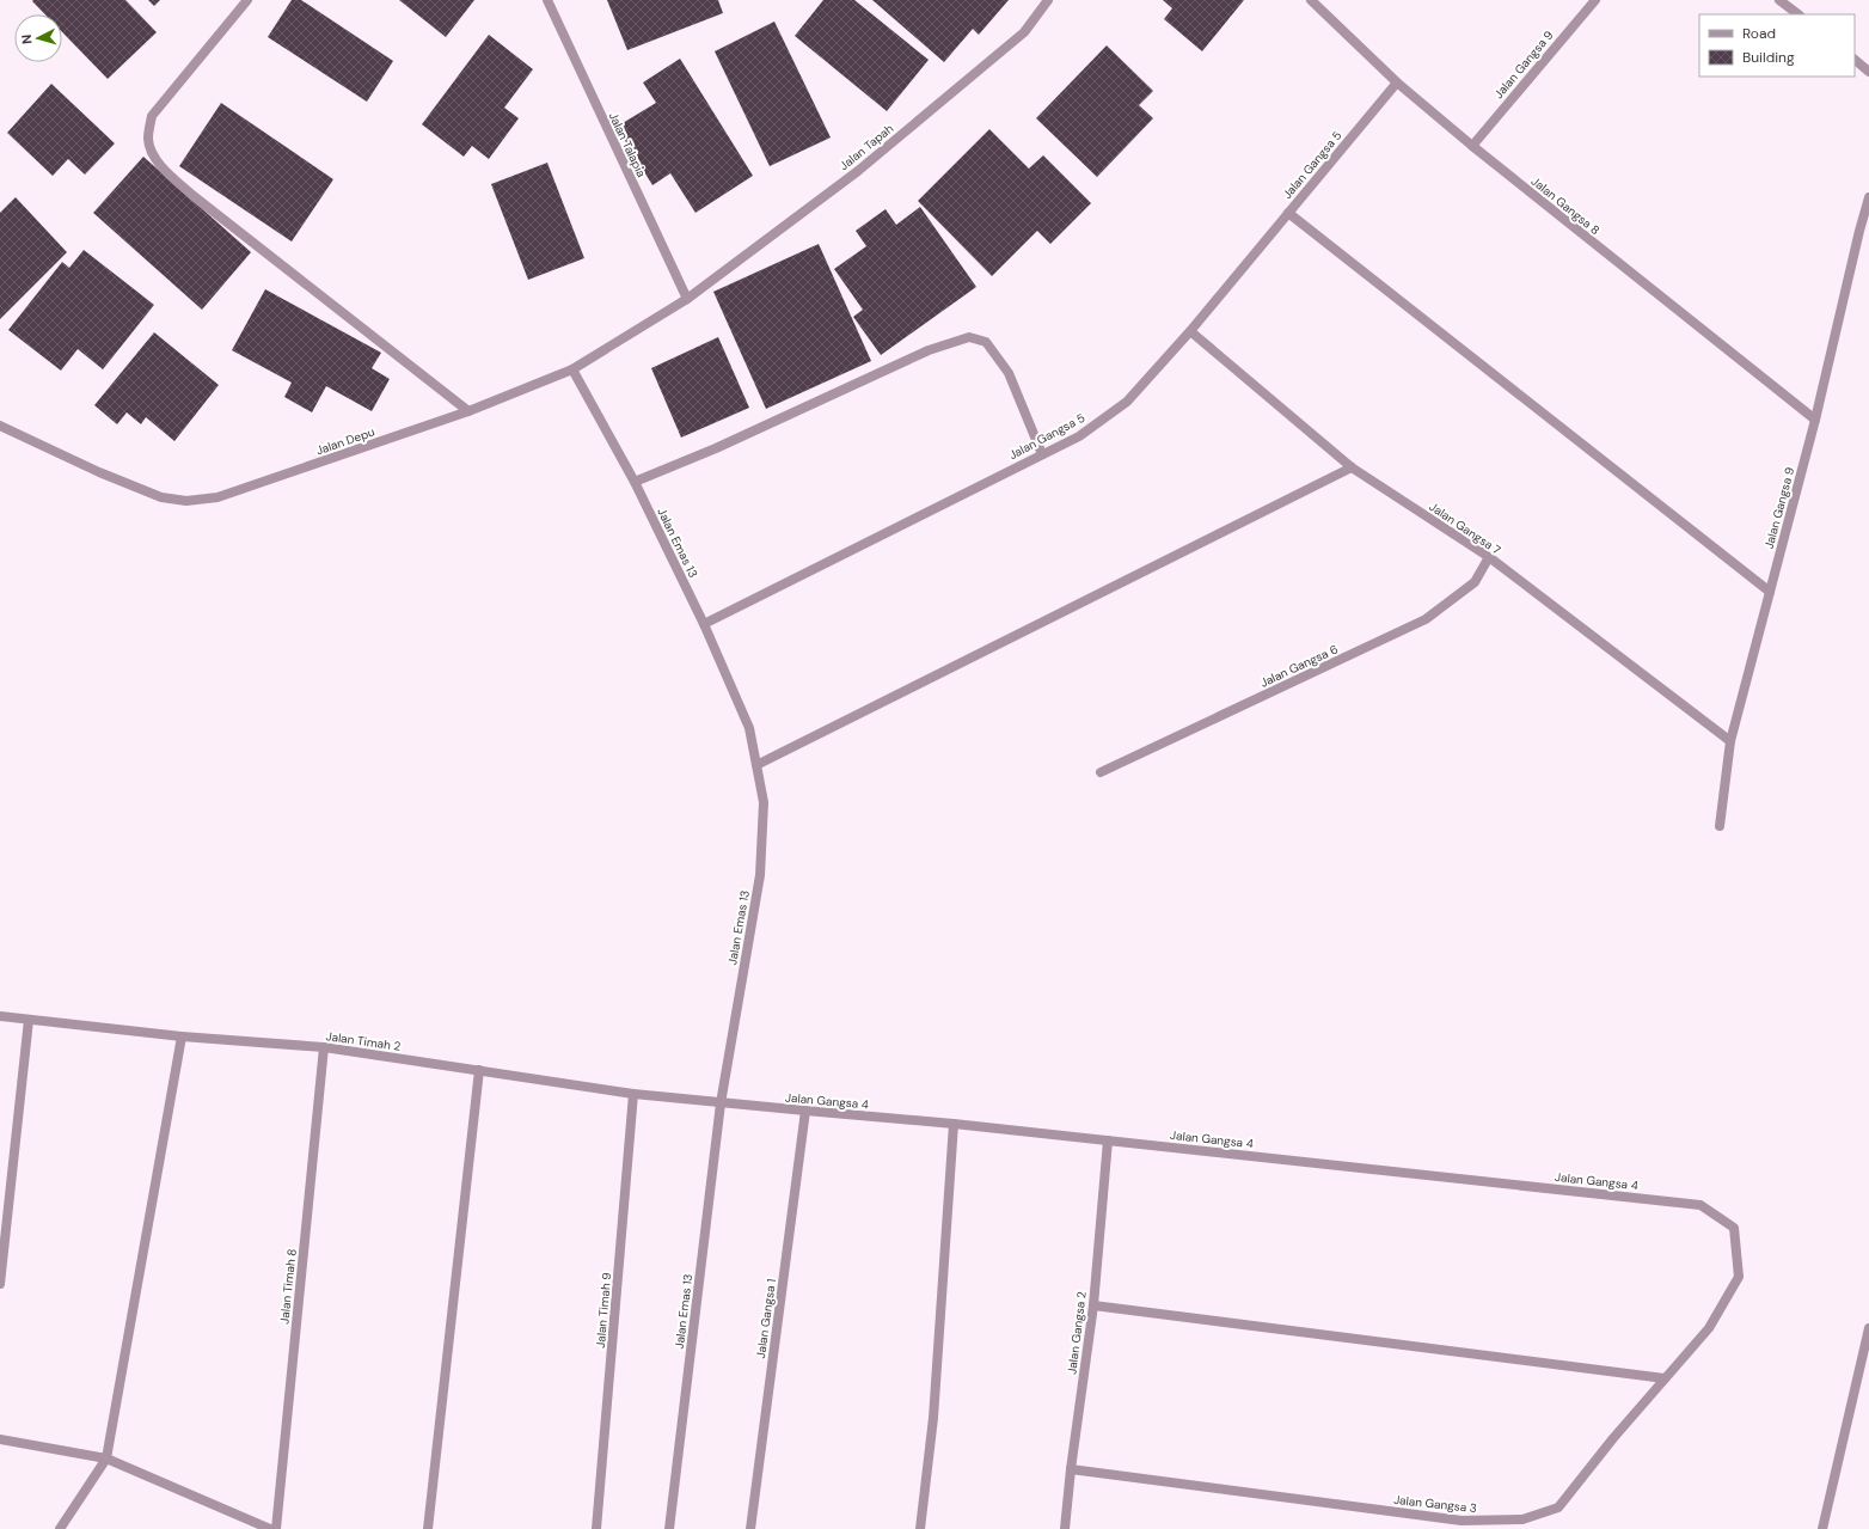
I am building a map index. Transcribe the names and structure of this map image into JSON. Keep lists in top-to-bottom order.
{
  "streets": {
    "street": [
      "Jalan Gangsa 9",
      "Jalan Talapia",
      "Jalan Tapah",
      "Jalan Gangsa 5",
      "Jalan Gangsa 8",
      "Jalan Depu",
      "Jalan Gangsa 7",
      "Jalan Emas 13",
      "Jalan Gangsa 6",
      "Jalan Timah 2",
      "Jalan Gangsa 4",
      "Jalan Timah 8",
      "Jalan Timah 9",
      "Jalan Gangsa 1",
      "Jalan Gangsa 2",
      "Jalan Gangsa 3"
    ]
  },
  "crossings": [
    ["Jalan Gangsa 9", "Jalan Gangsa 8"],
    ["Jalan Gangsa 9", "Jalan Gangsa 7"],
    ["Jalan Talapia", "Jalan Tapah"],
    ["Jalan Talapia", "Jalan Depu"],
    ["Jalan Tapah", "Jalan Depu"],
    ["Jalan Gangsa 5", "Jalan Gangsa 8"],
    ["Jalan Gangsa 5", "Jalan Gangsa 7"],
    ["Jalan Gangsa 5", "Jalan Emas 13"],
    ["Jalan Depu", "Jalan Emas 13"],
    ["Jalan Gangsa 7", "Jalan Gangsa 6"],
    ["Jalan Emas 13", "Jalan Timah 2"],
    ["Jalan Emas 13", "Jalan Gangsa 4"],
    ["Jalan Timah 2", "Jalan Gangsa 4"],
    ["Jalan Timah 2", "Jalan Timah 8"],
    ["Jalan Timah 2", "Jalan Timah 9"],
    ["Jalan Gangsa 4", "Jalan Gangsa 1"],
    ["Jalan Gangsa 4", "Jalan Gangsa 2"],
    ["Jalan Gangsa 4", "Jalan Gangsa 3"],
    ["Jalan Gangsa 2", "Jalan Gangsa 3"]
  ],
  "legend": ["Road", "Building"],
  "north": "left"
}
